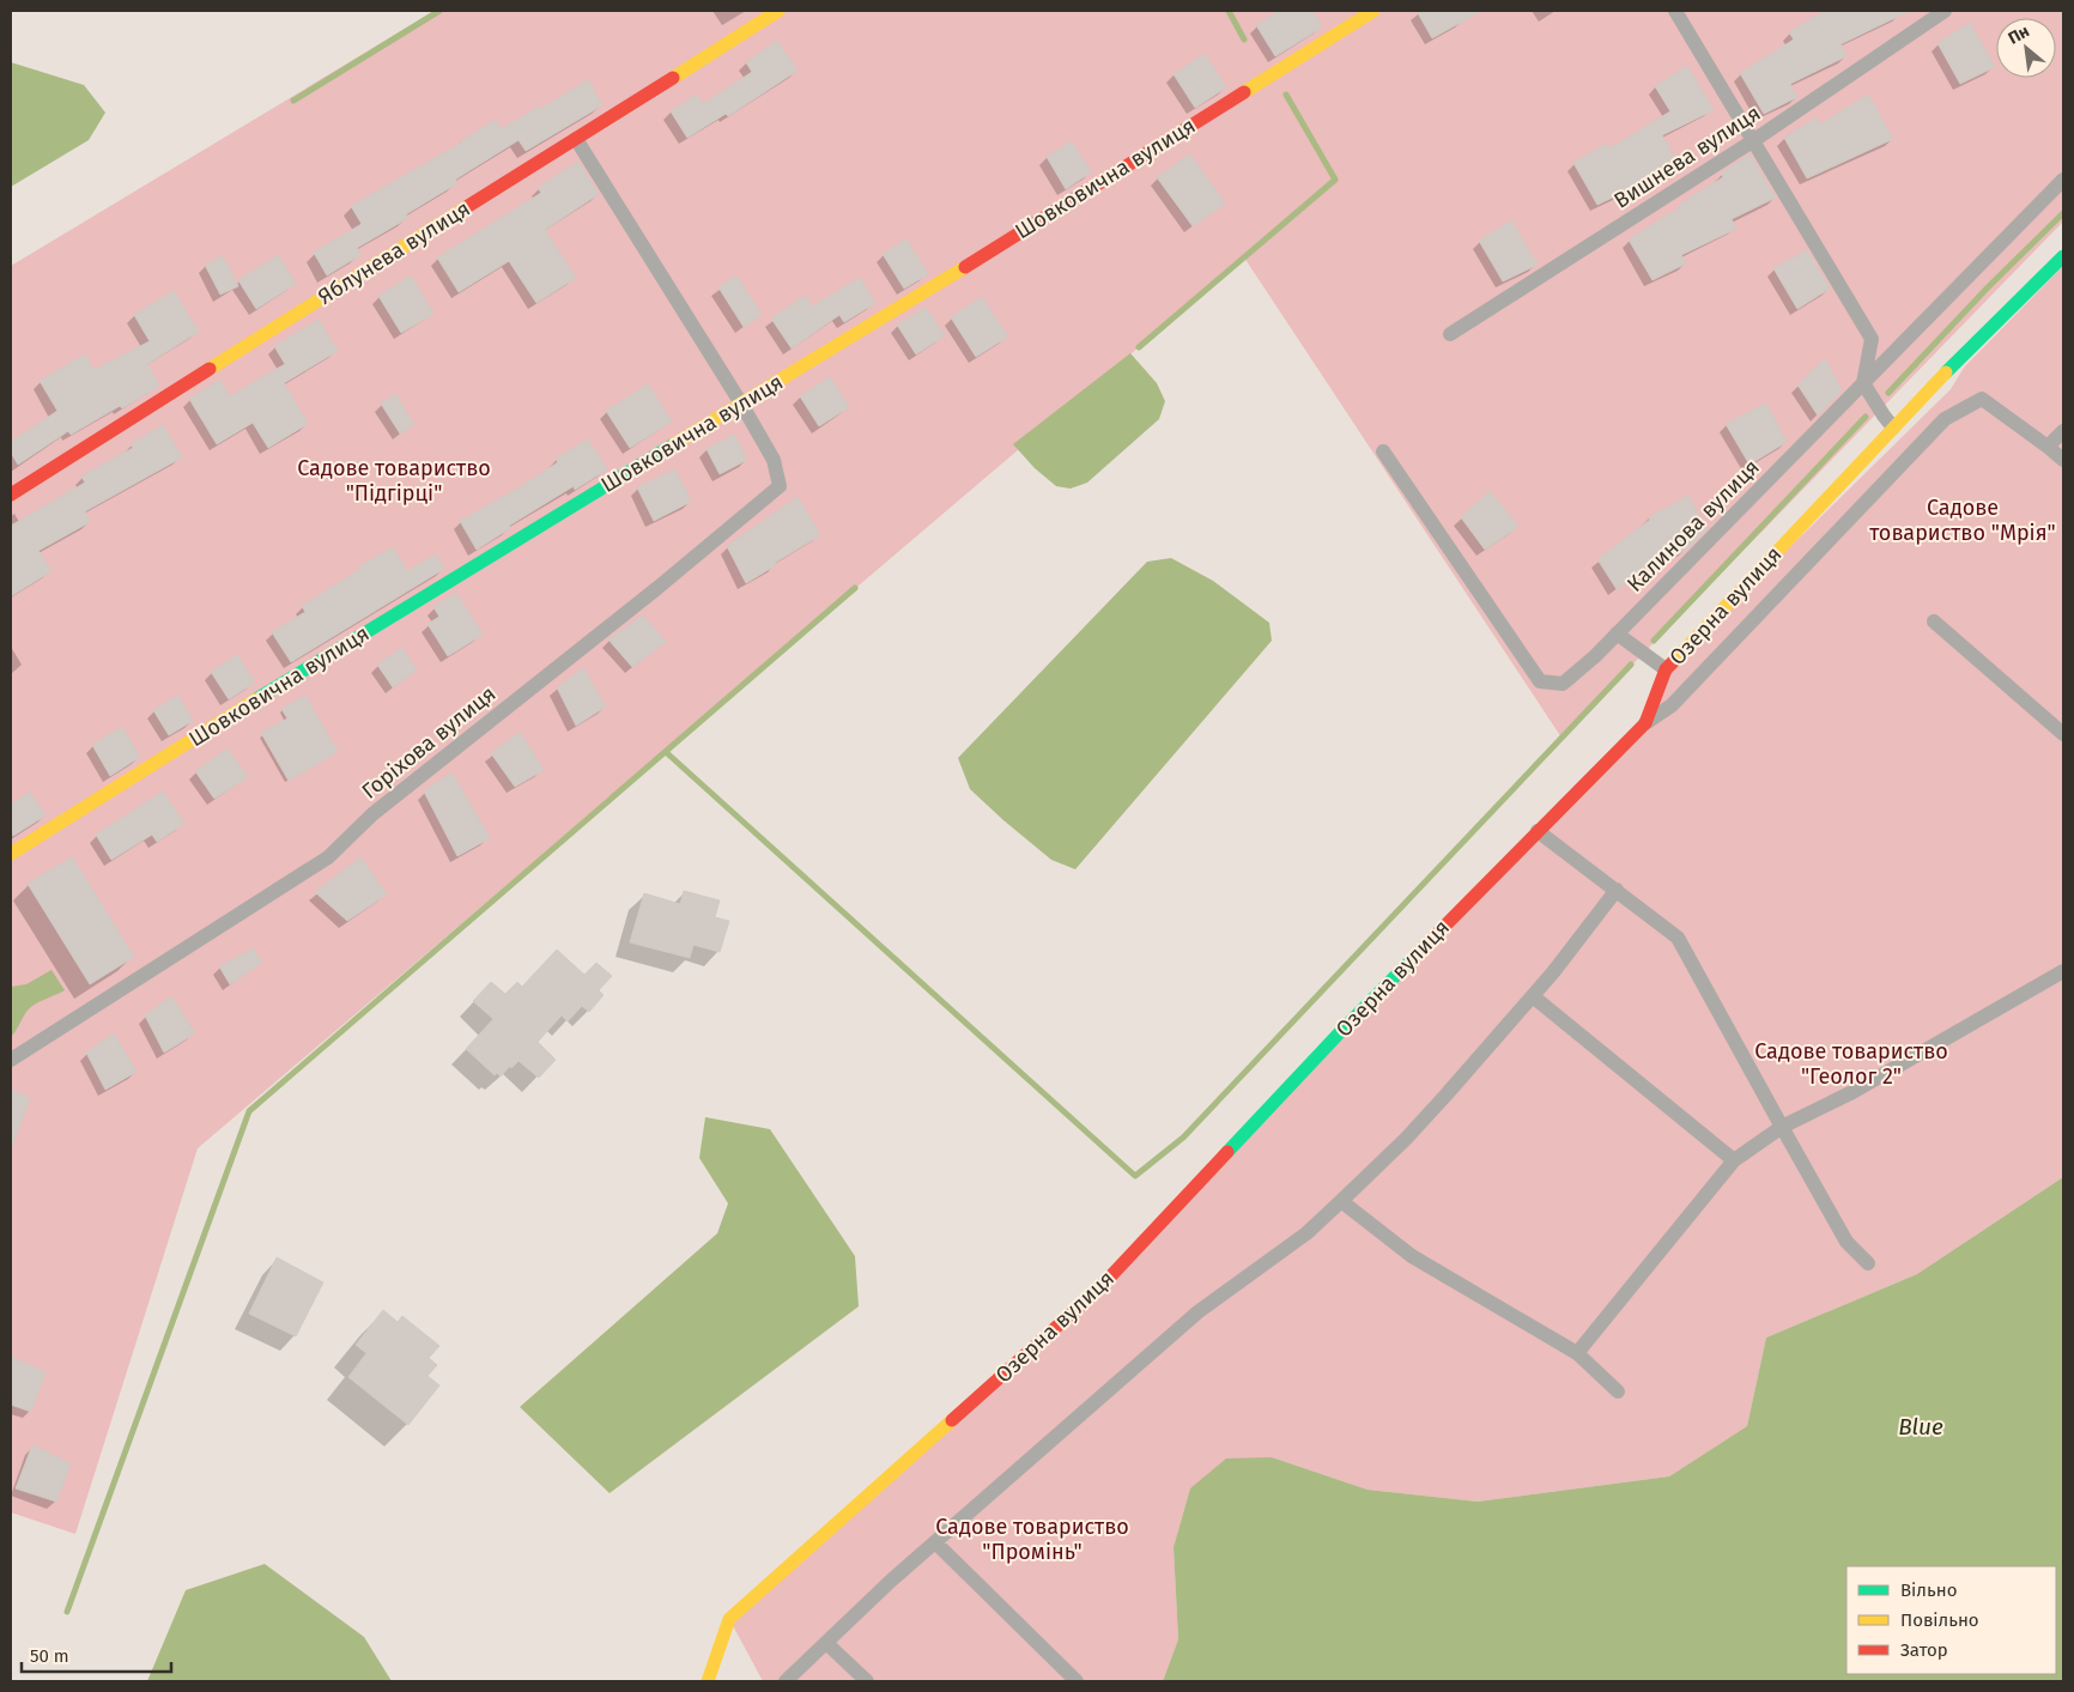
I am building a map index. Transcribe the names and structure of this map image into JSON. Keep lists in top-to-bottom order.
{
  "streets": {
    "street": [
      "Вишнева вулиця",
      "Шовковична вулиця",
      "Яблунева вулиця",
      "Калинова вулиця",
      "Озерна вулиця",
      "Горіхова вулиця"
    ]
  },
  "crossings": [
    ["Шовковична вулиця", "Горіхова вулиця"]
  ],
  "water": ["Blue"],
  "parks": [
    "Садове товариство \"Підгірці\"",
    "Садове товариство \"Мрія\"",
    "Садове товариство \"Геолог 2\"",
    "Садове товариство \"Промінь\""
  ],
  "legend": ["Вільно", "Повільно", "Затор"],
  "scale_bar": "50 m",
  "north": "top left"
}
